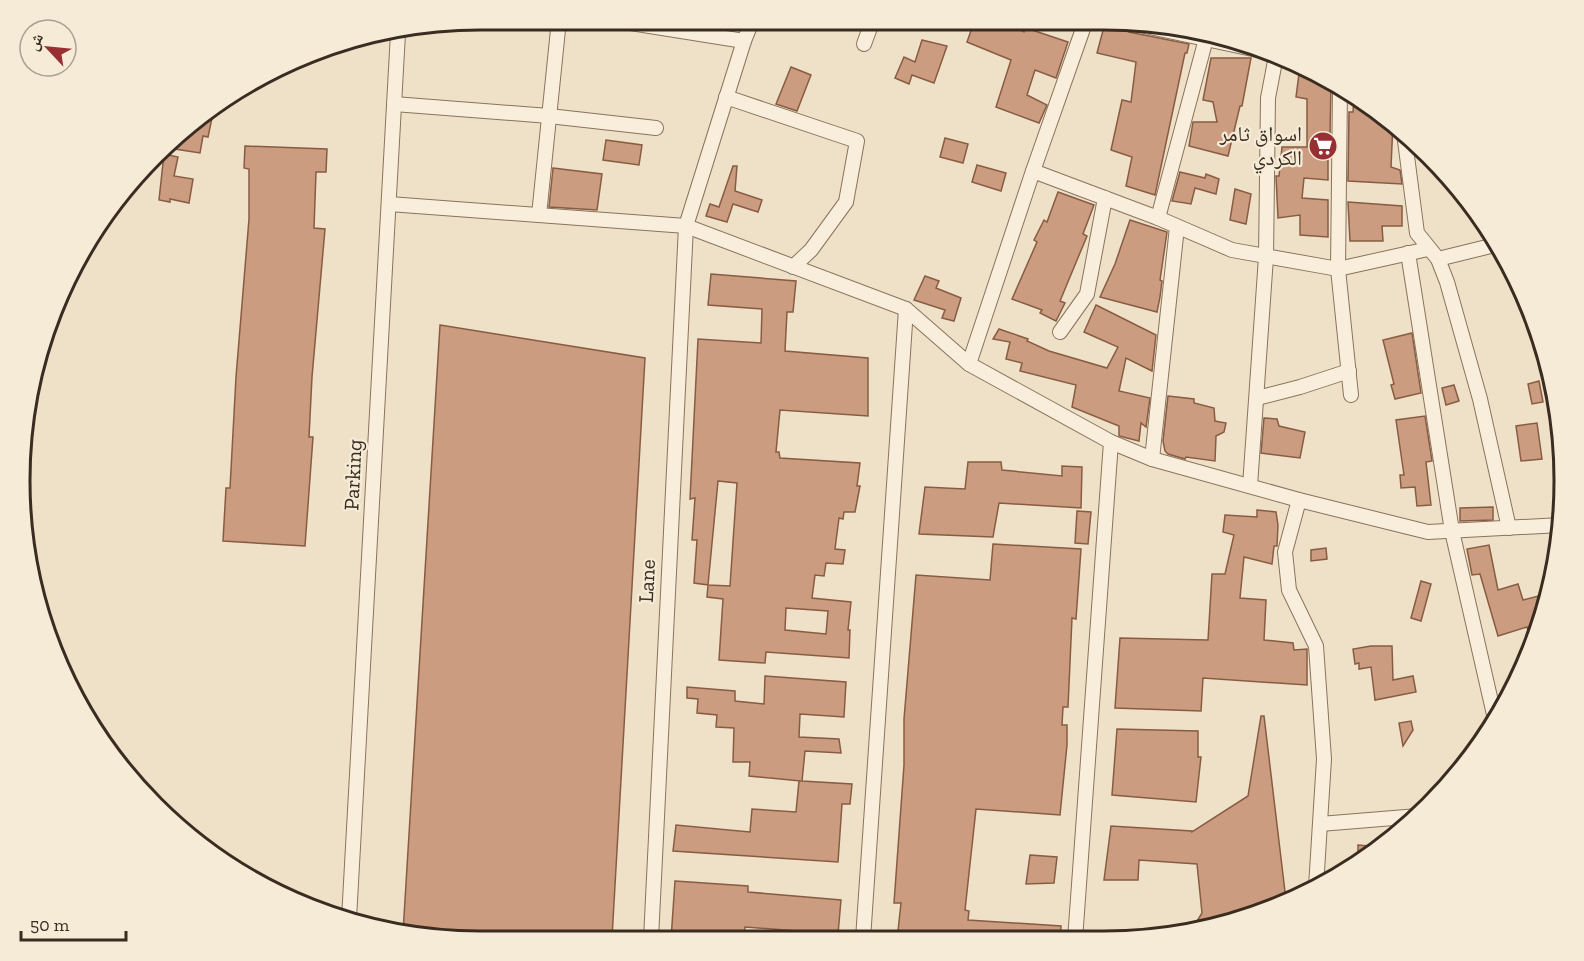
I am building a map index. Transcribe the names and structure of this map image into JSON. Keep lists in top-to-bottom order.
{
  "streets": {
    "street": ["Parking", "Lane"]
  },
  "places": {
    "supermarket": ["اسواق ثامر الكردي"]
  },
  "scale_bar": "50 m",
  "north": "top left"
}
